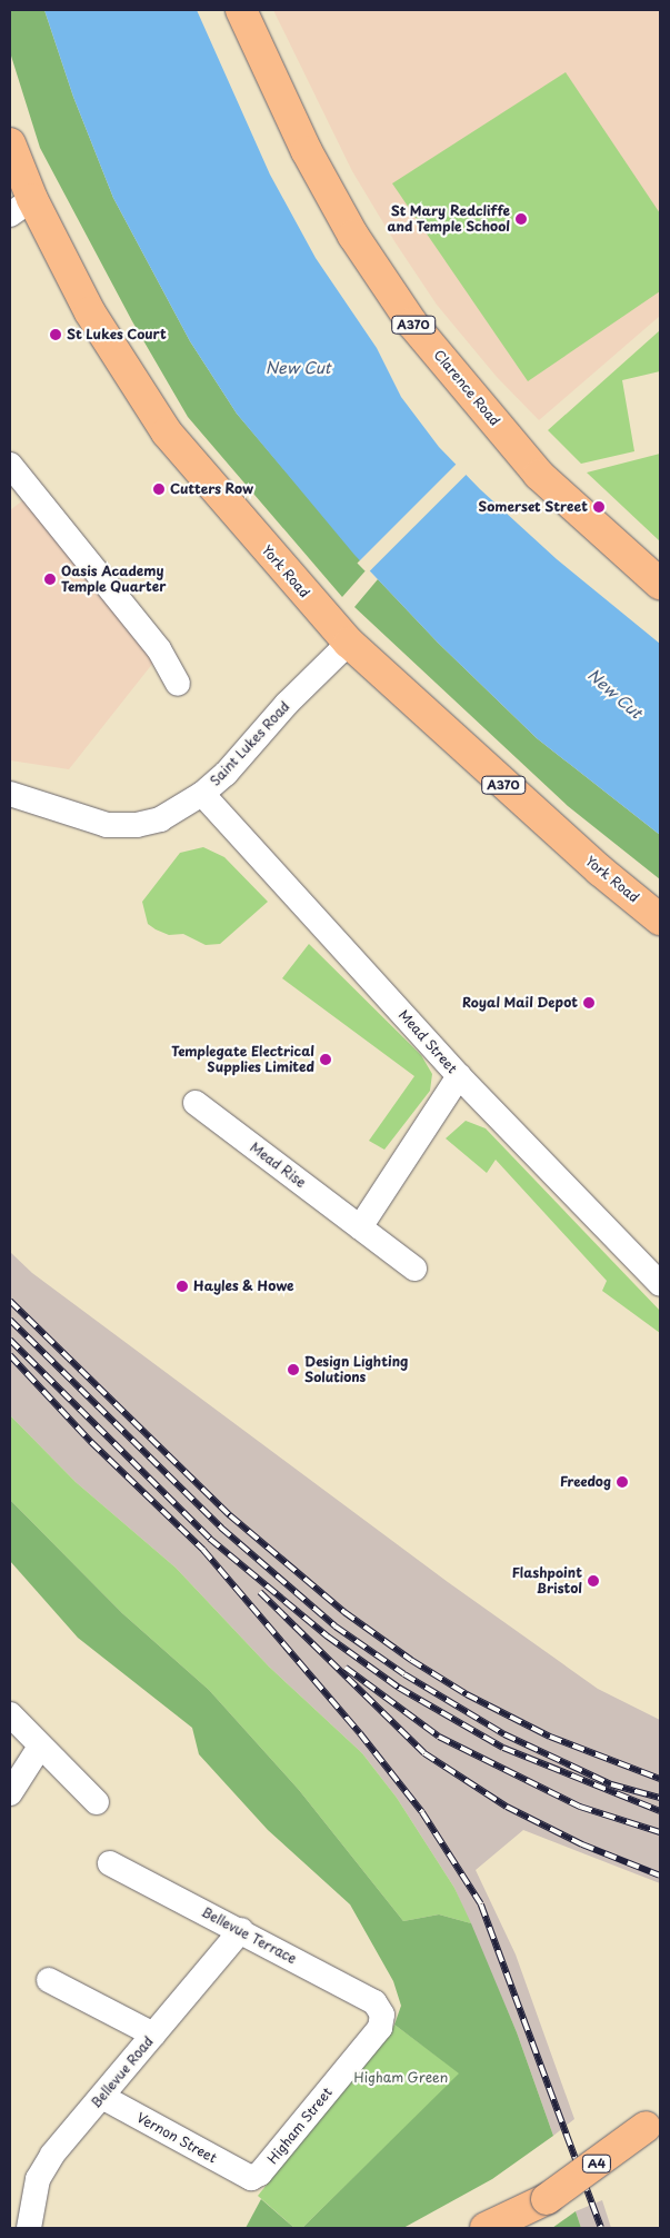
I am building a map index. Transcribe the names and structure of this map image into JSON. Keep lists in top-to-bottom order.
{
  "streets": {
    "highway": [
      "A370",
      "Clarence Road",
      "York Road",
      "A4"
    ],
    "street": [
      "Saint Lukes Road",
      "Mead Street",
      "Mead Rise",
      "Bellevue Terrace",
      "Bellevue Road",
      "Higham Street",
      "Vernon Street"
    ]
  },
  "crossings": [
    ["York Road", "Saint Lukes Road"],
    ["Saint Lukes Road", "Mead Street"],
    ["Bellevue Terrace", "Bellevue Road"],
    ["Bellevue Terrace", "Higham Street"],
    ["Bellevue Road", "Vernon Street"],
    ["Higham Street", "Vernon Street"]
  ],
  "water": ["New Cut"],
  "parks": ["Higham Green"],
  "places": [
    "St Mary Redcliffe and Temple School",
    "St Lukes Court",
    "Cutters Row",
    "Somerset Street",
    "Oasis Academy Temple Quarter",
    "Royal Mail Depot",
    "Templegate Electrical Supplies Limited",
    "Hayles & Howe",
    "Design Lighting Solutions",
    "Freedog",
    "Flashpoint Bristol"
  ]
}
